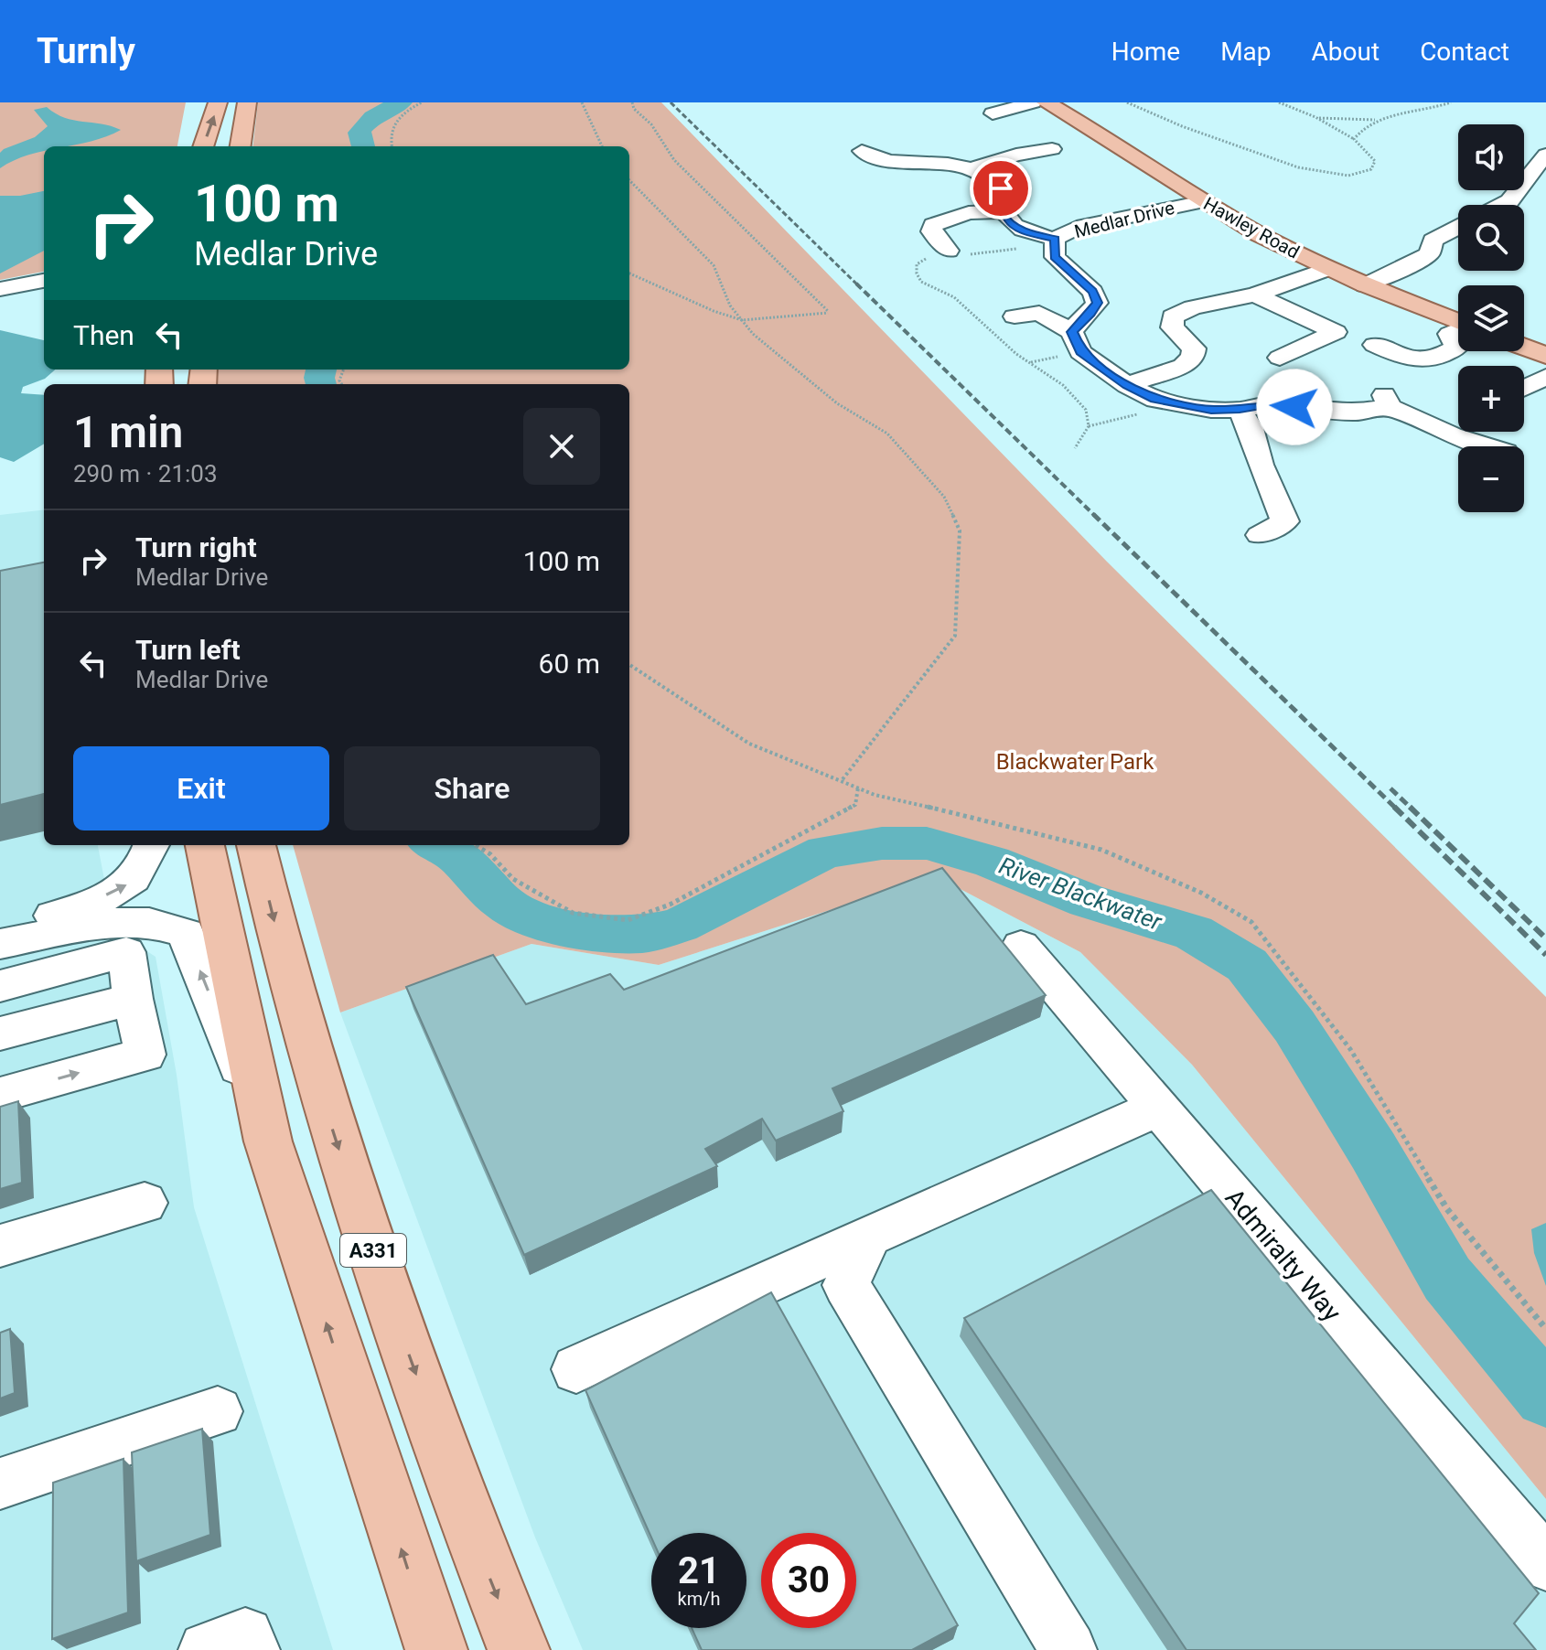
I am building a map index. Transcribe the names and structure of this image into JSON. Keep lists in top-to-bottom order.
{
  "streets": {
    "main road": ["Hawley Road", "A331"],
    "street": ["Medlar Drive", "Admiralty Way"]
  },
  "crossings": [
    ["Medlar Drive", "Hawley Road"]
  ],
  "water": ["River Blackwater"],
  "parks": ["Blackwater Park"],
  "page": {
    "header": "Turnly",
    "nav": [
      "Home",
      "Map",
      "About",
      "Contact"
    ],
    "map_buttons": ["+", "−"],
    "turn": ["100 m", "Medlar Drive"],
    "then": "Then",
    "heading": ["1 min", "290 m · 21:03"],
    "list": [
      {
        "name": "Turn right",
        "note": "Medlar Drive",
        "value": "100 m"
      },
      {
        "name": "Turn left",
        "note": "Medlar Drive",
        "value": "60 m"
      }
    ],
    "buttons": ["Exit", "Share"],
    "speed": "21 km/h",
    "limit": "30"
  }
}
